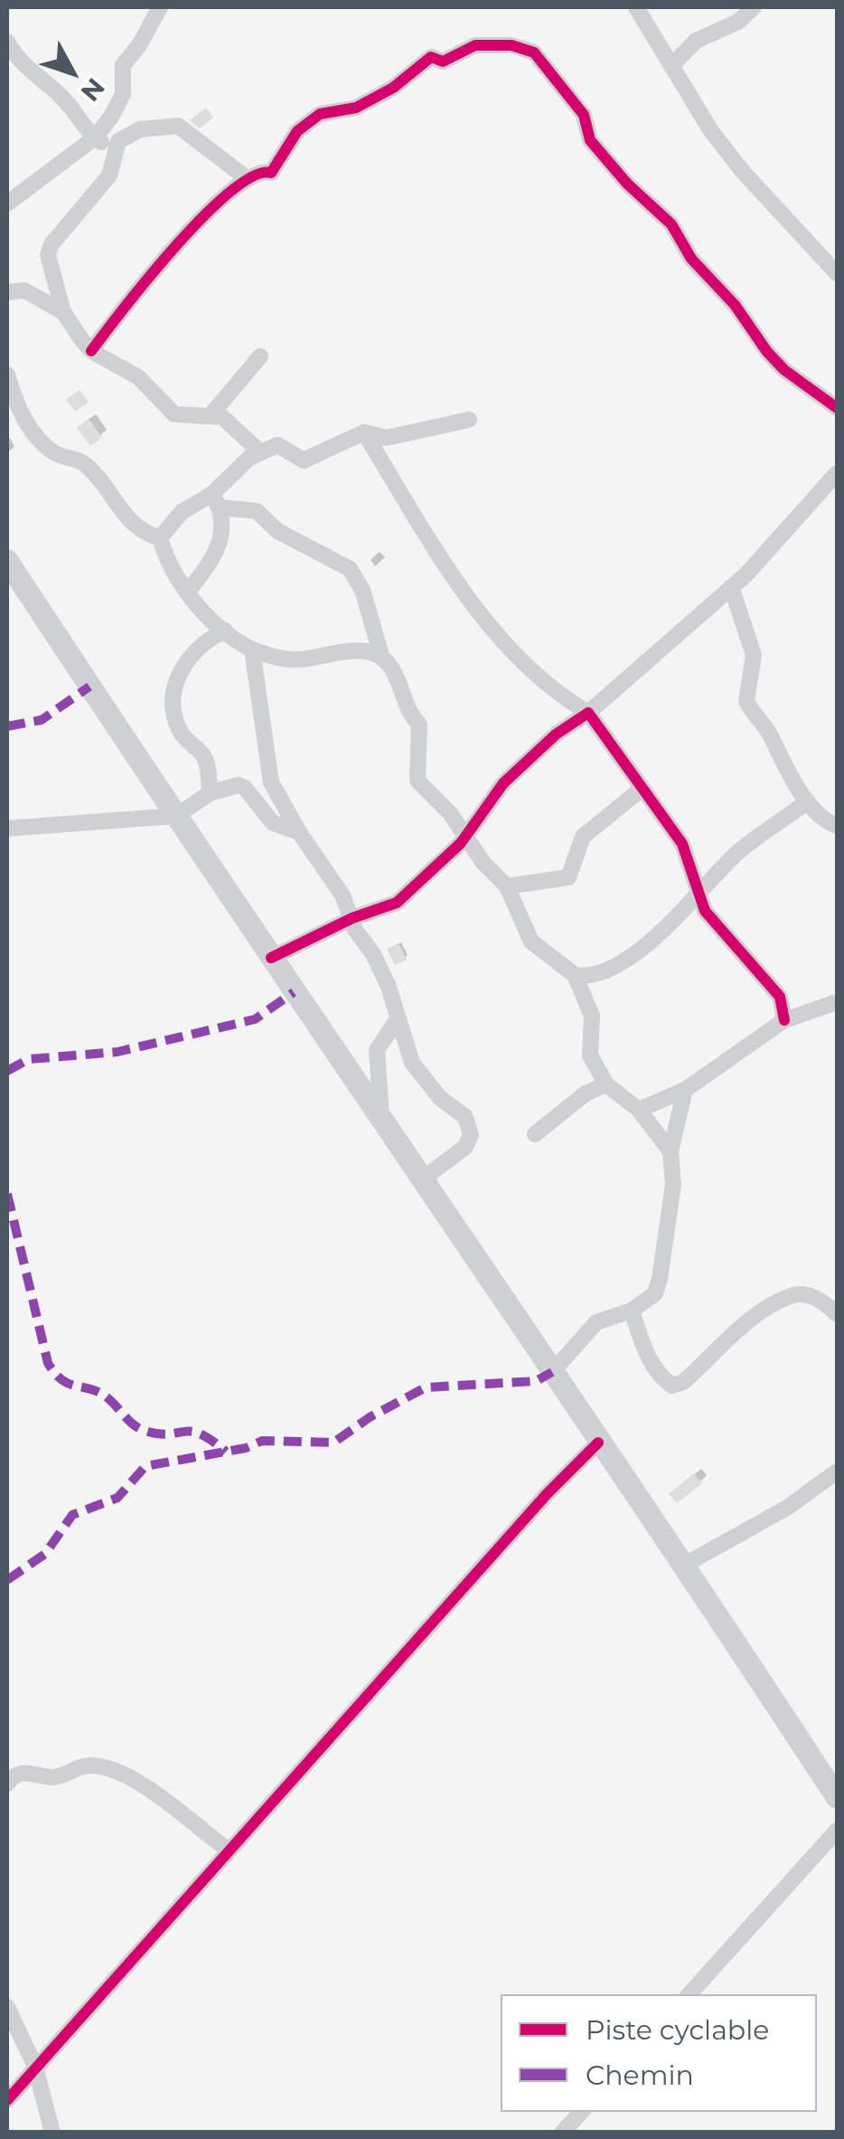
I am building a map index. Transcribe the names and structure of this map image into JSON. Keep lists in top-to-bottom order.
{
  "legend": ["Piste cyclable", "Chemin"],
  "north": "bottom right"
}
